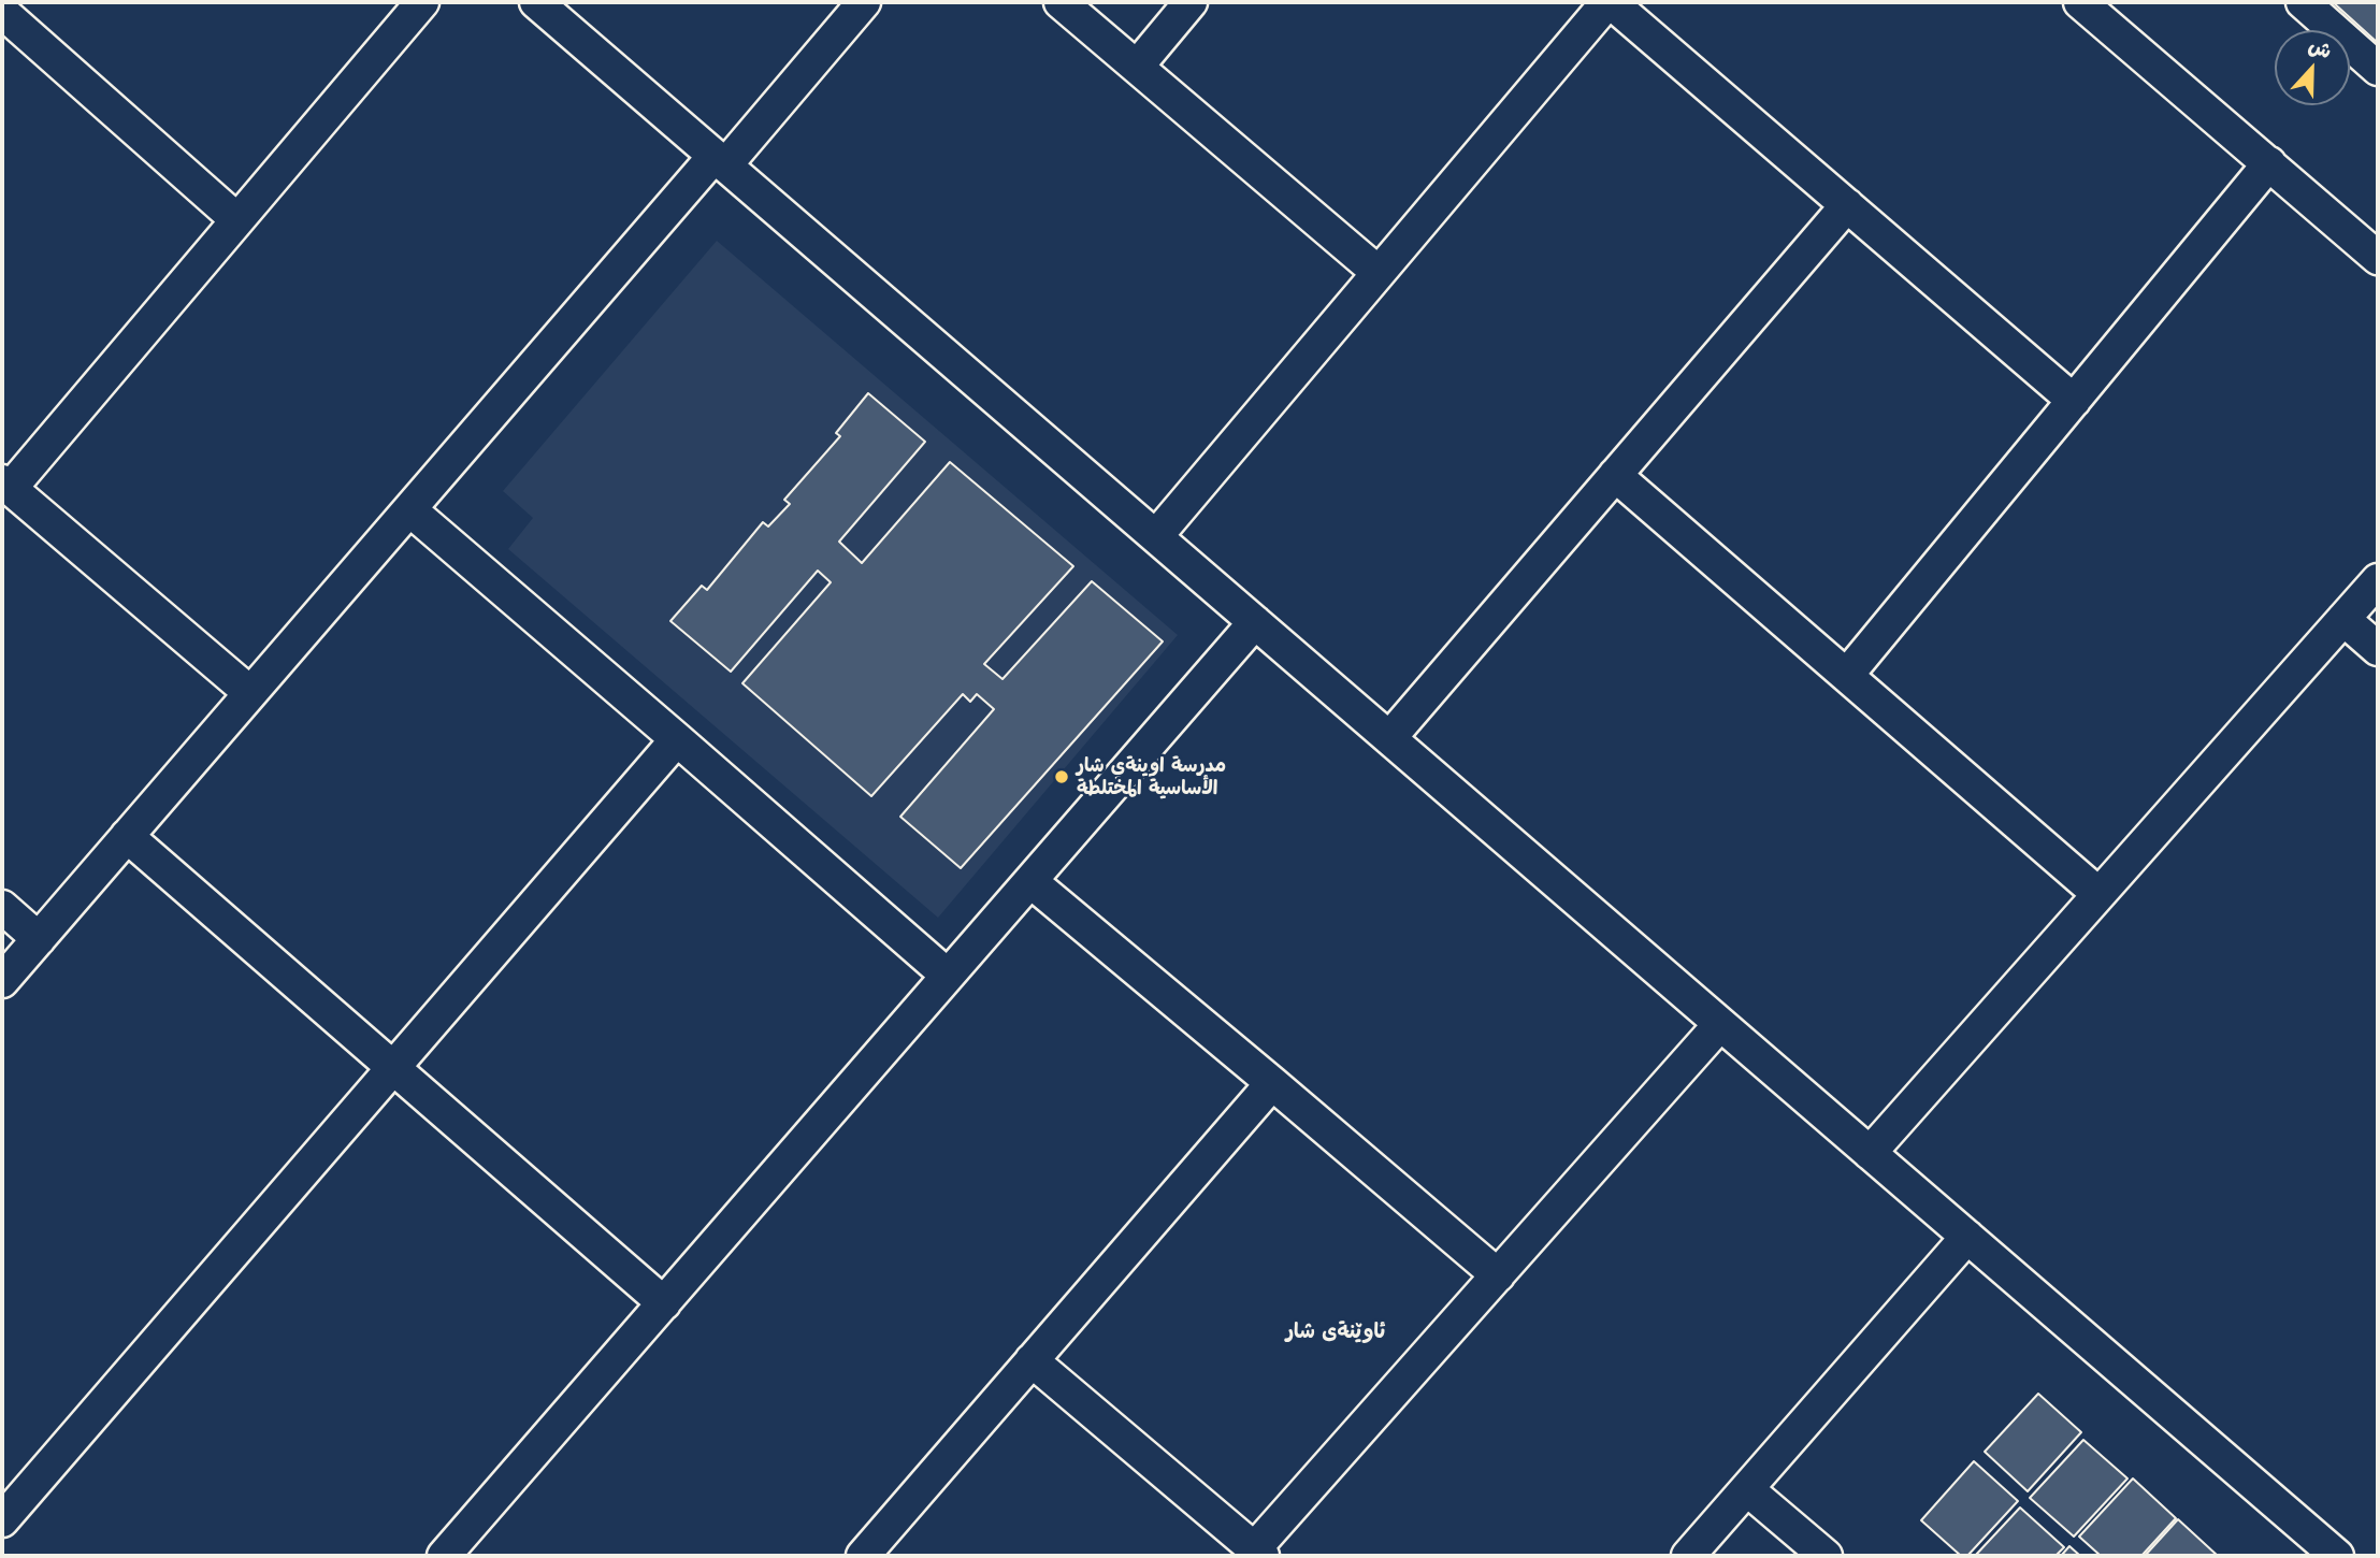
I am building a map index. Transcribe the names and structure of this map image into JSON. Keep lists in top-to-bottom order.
{
  "districts": ["ئاوێنةی شار"],
  "places": ["مدرسة اوينةي شار الأساسية المختلطة"],
  "north": "top"
}
